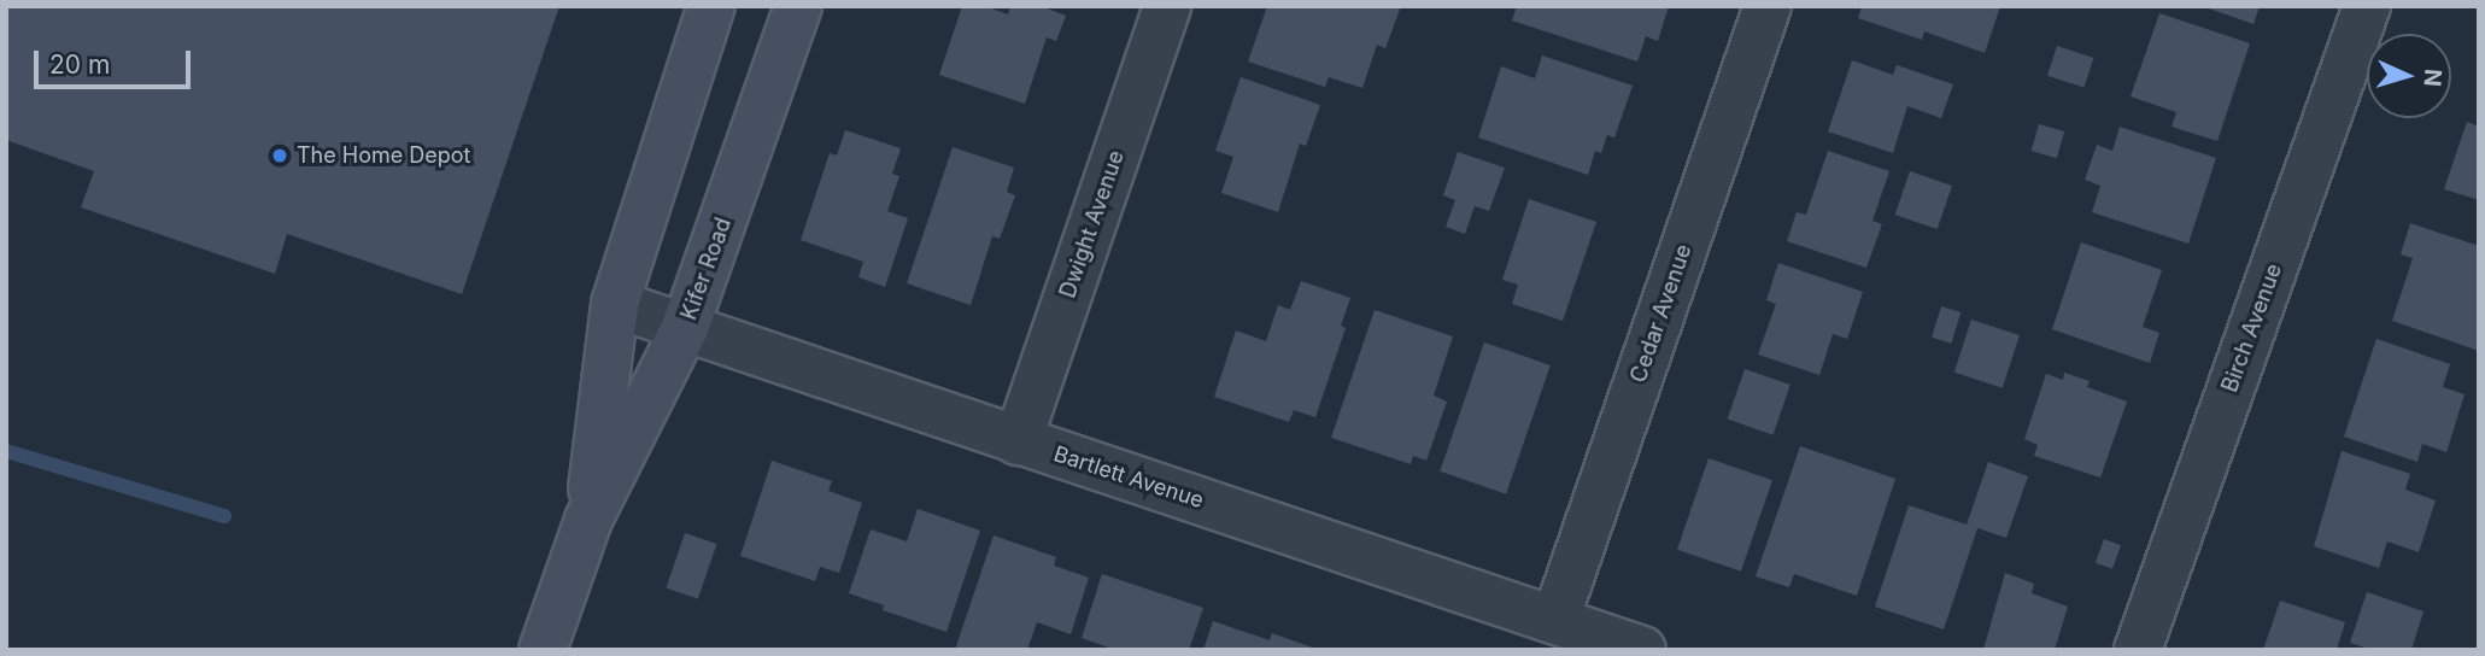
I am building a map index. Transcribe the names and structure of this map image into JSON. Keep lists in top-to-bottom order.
{
  "streets": {
    "main road": ["Kifer Road"],
    "street": [
      "Dwight Avenue",
      "Cedar Avenue",
      "Birch Avenue",
      "Bartlett Avenue"
    ]
  },
  "crossings": [
    ["Dwight Avenue", "Bartlett Avenue"],
    ["Kifer Road", "Bartlett Avenue"],
    ["Cedar Avenue", "Bartlett Avenue"]
  ],
  "places": ["The Home Depot"],
  "scale_bar": "20 m",
  "north": "right"
}
